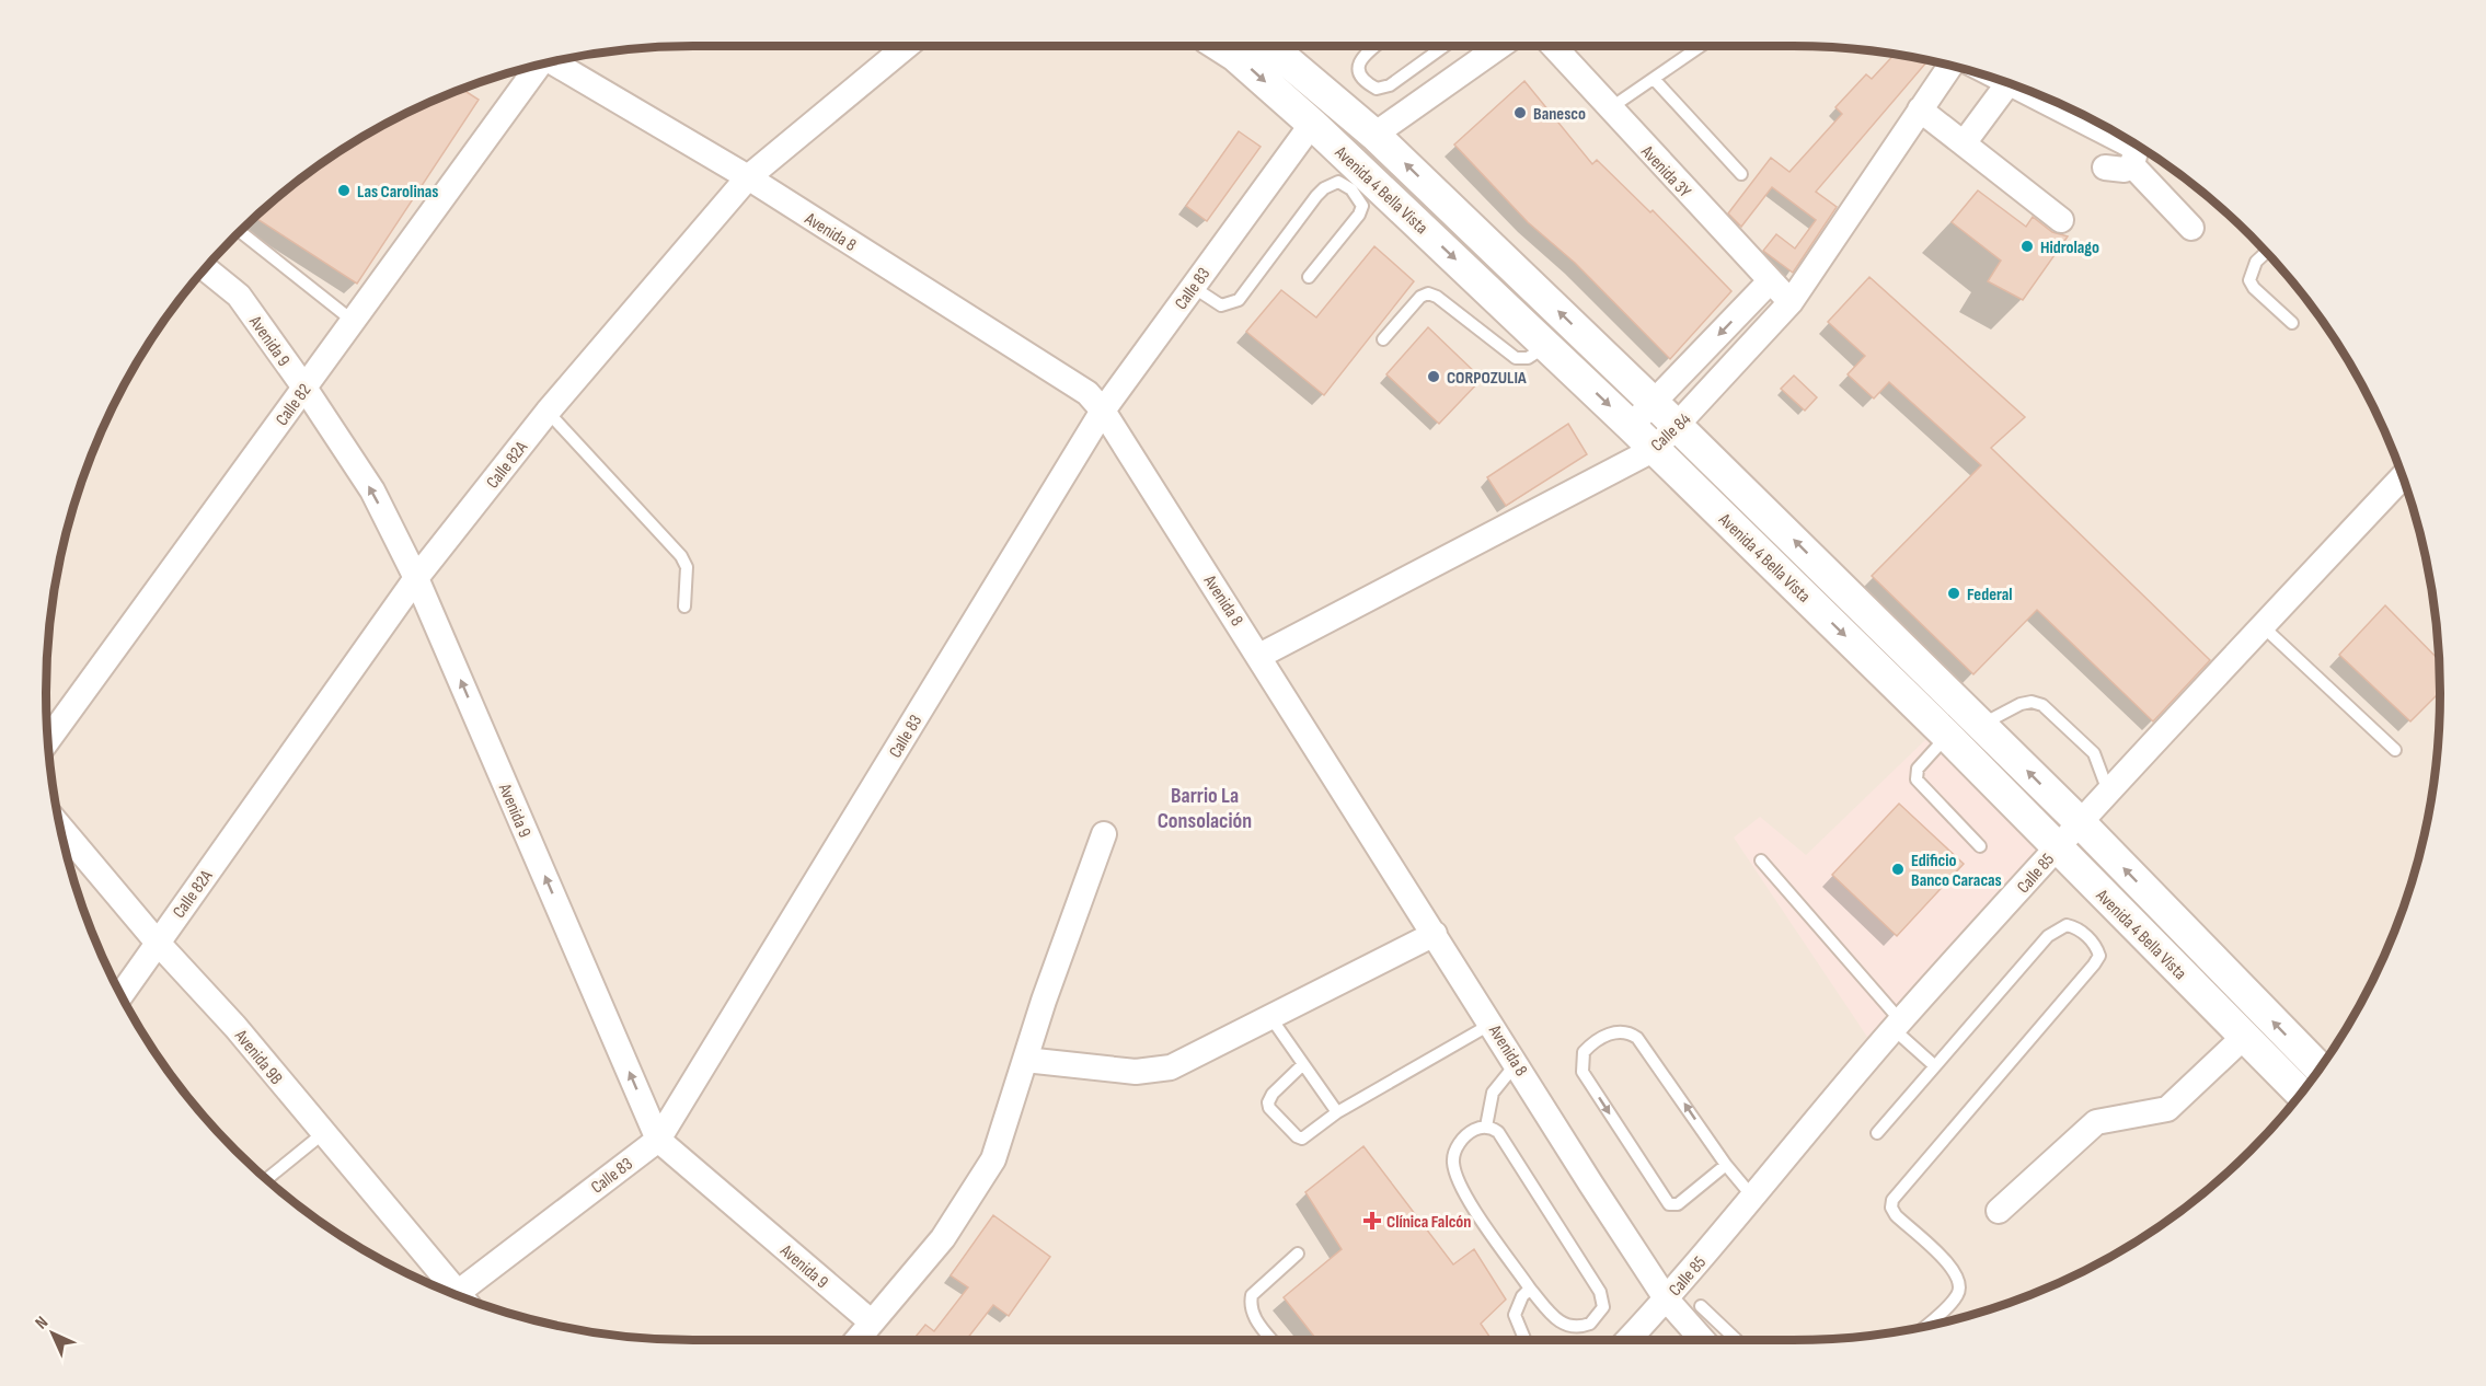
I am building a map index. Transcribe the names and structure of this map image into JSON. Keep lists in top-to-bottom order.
{
  "streets": {
    "street": [
      "Avenida 3Y",
      "Avenida 4 Bella Vista",
      "Avenida 8",
      "Calle 83",
      "Avenida 9",
      "Calle 82",
      "Calle 84",
      "Calle 82A",
      "Calle 85",
      "Avenida 9B"
    ]
  },
  "crossings": [
    ["Avenida 3Y", "Calle 84"],
    ["Avenida 4 Bella Vista", "Calle 83"],
    ["Avenida 4 Bella Vista", "Calle 84"],
    ["Avenida 4 Bella Vista", "Calle 85"],
    ["Avenida 8", "Calle 83"],
    ["Avenida 8", "Calle 84"],
    ["Avenida 8", "Calle 82A"],
    ["Avenida 8", "Calle 85"],
    ["Calle 83", "Avenida 9"],
    ["Avenida 9", "Calle 82"],
    ["Avenida 9", "Calle 82A"],
    ["Calle 82A", "Avenida 9B"]
  ],
  "one_way": ["Avenida 9"],
  "districts": ["Barrio La Consolación"],
  "places": {
    "other": [
      "Banesco",
      "Las Carolinas",
      "Hidrolago",
      "CORPOZULIA",
      "Federal",
      "Edificio Banco Caracas"
    ],
    "health": ["Clínica Falcón"]
  },
  "north": "top left"
}
